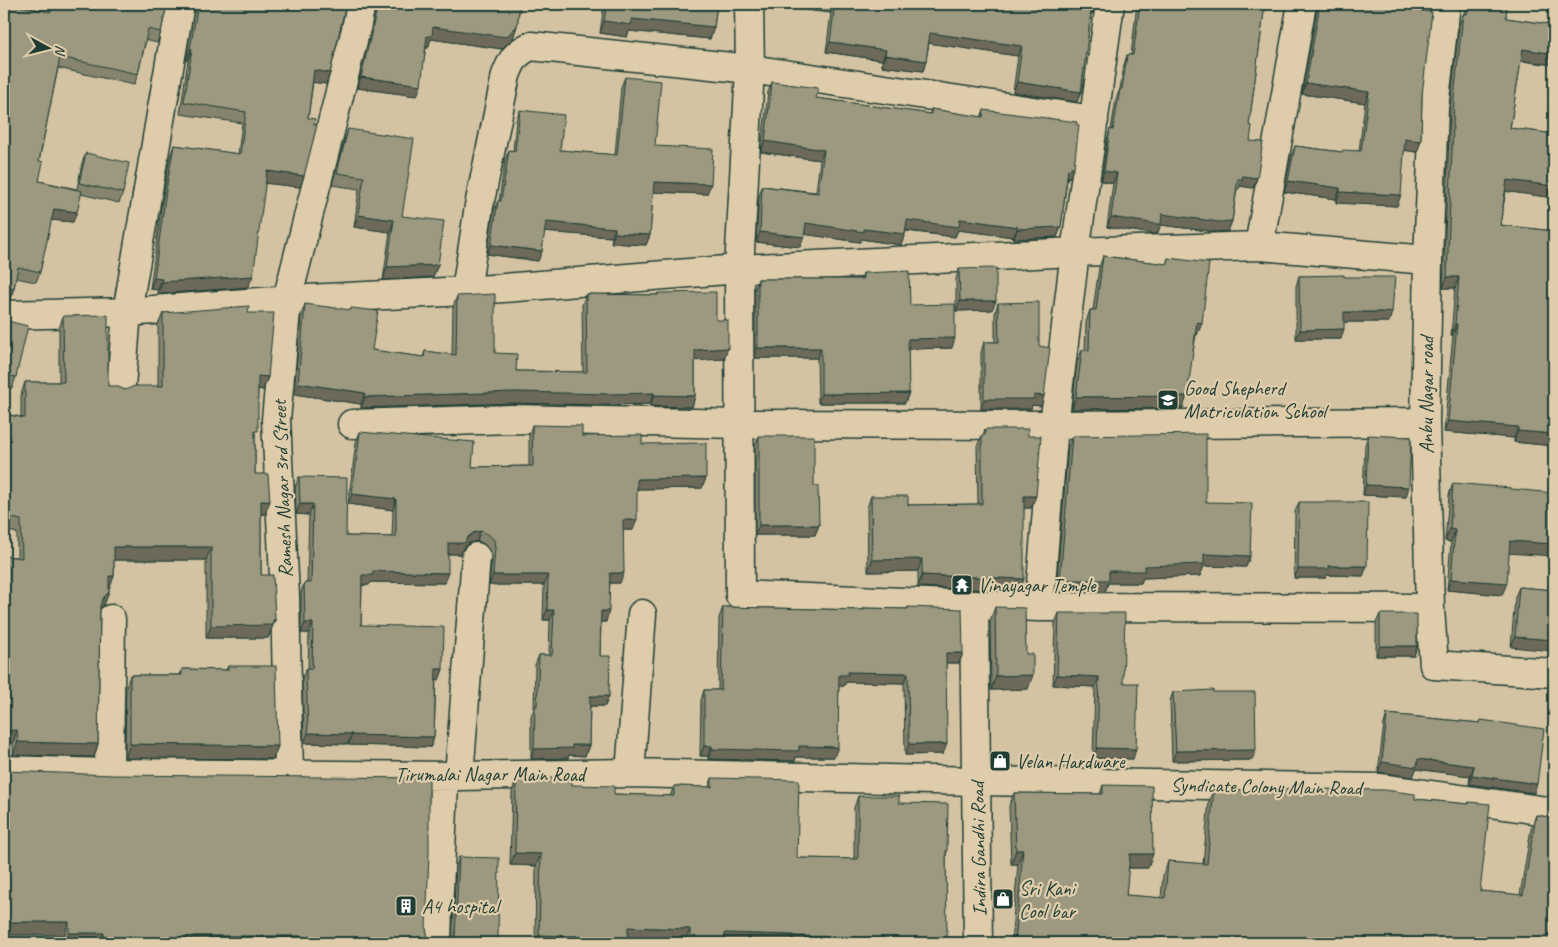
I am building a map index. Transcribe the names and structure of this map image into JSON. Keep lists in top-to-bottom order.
{
  "streets": {
    "street": [
      "Anbu Nagar road",
      "Ramesh Nagar 3rd Street",
      "Tirumalai Nagar Main Road",
      "Syndicate Colony Main Road",
      "Indira Gandhi Road"
    ]
  },
  "crossings": [
    ["Ramesh Nagar 3rd Street", "Tirumalai Nagar Main Road"],
    ["Tirumalai Nagar Main Road", "Syndicate Colony Main Road"],
    ["Tirumalai Nagar Main Road", "Indira Gandhi Road"],
    ["Syndicate Colony Main Road", "Indira Gandhi Road"]
  ],
  "places": {
    "school or university": ["Good Shepherd Matriculation School"],
    "temple": ["Vinayagar Temple"],
    "shop": ["Velan Hardware", "Sri Kani Cool bar"],
    "building": ["A4 hospital"]
  },
  "north": "right"
}
